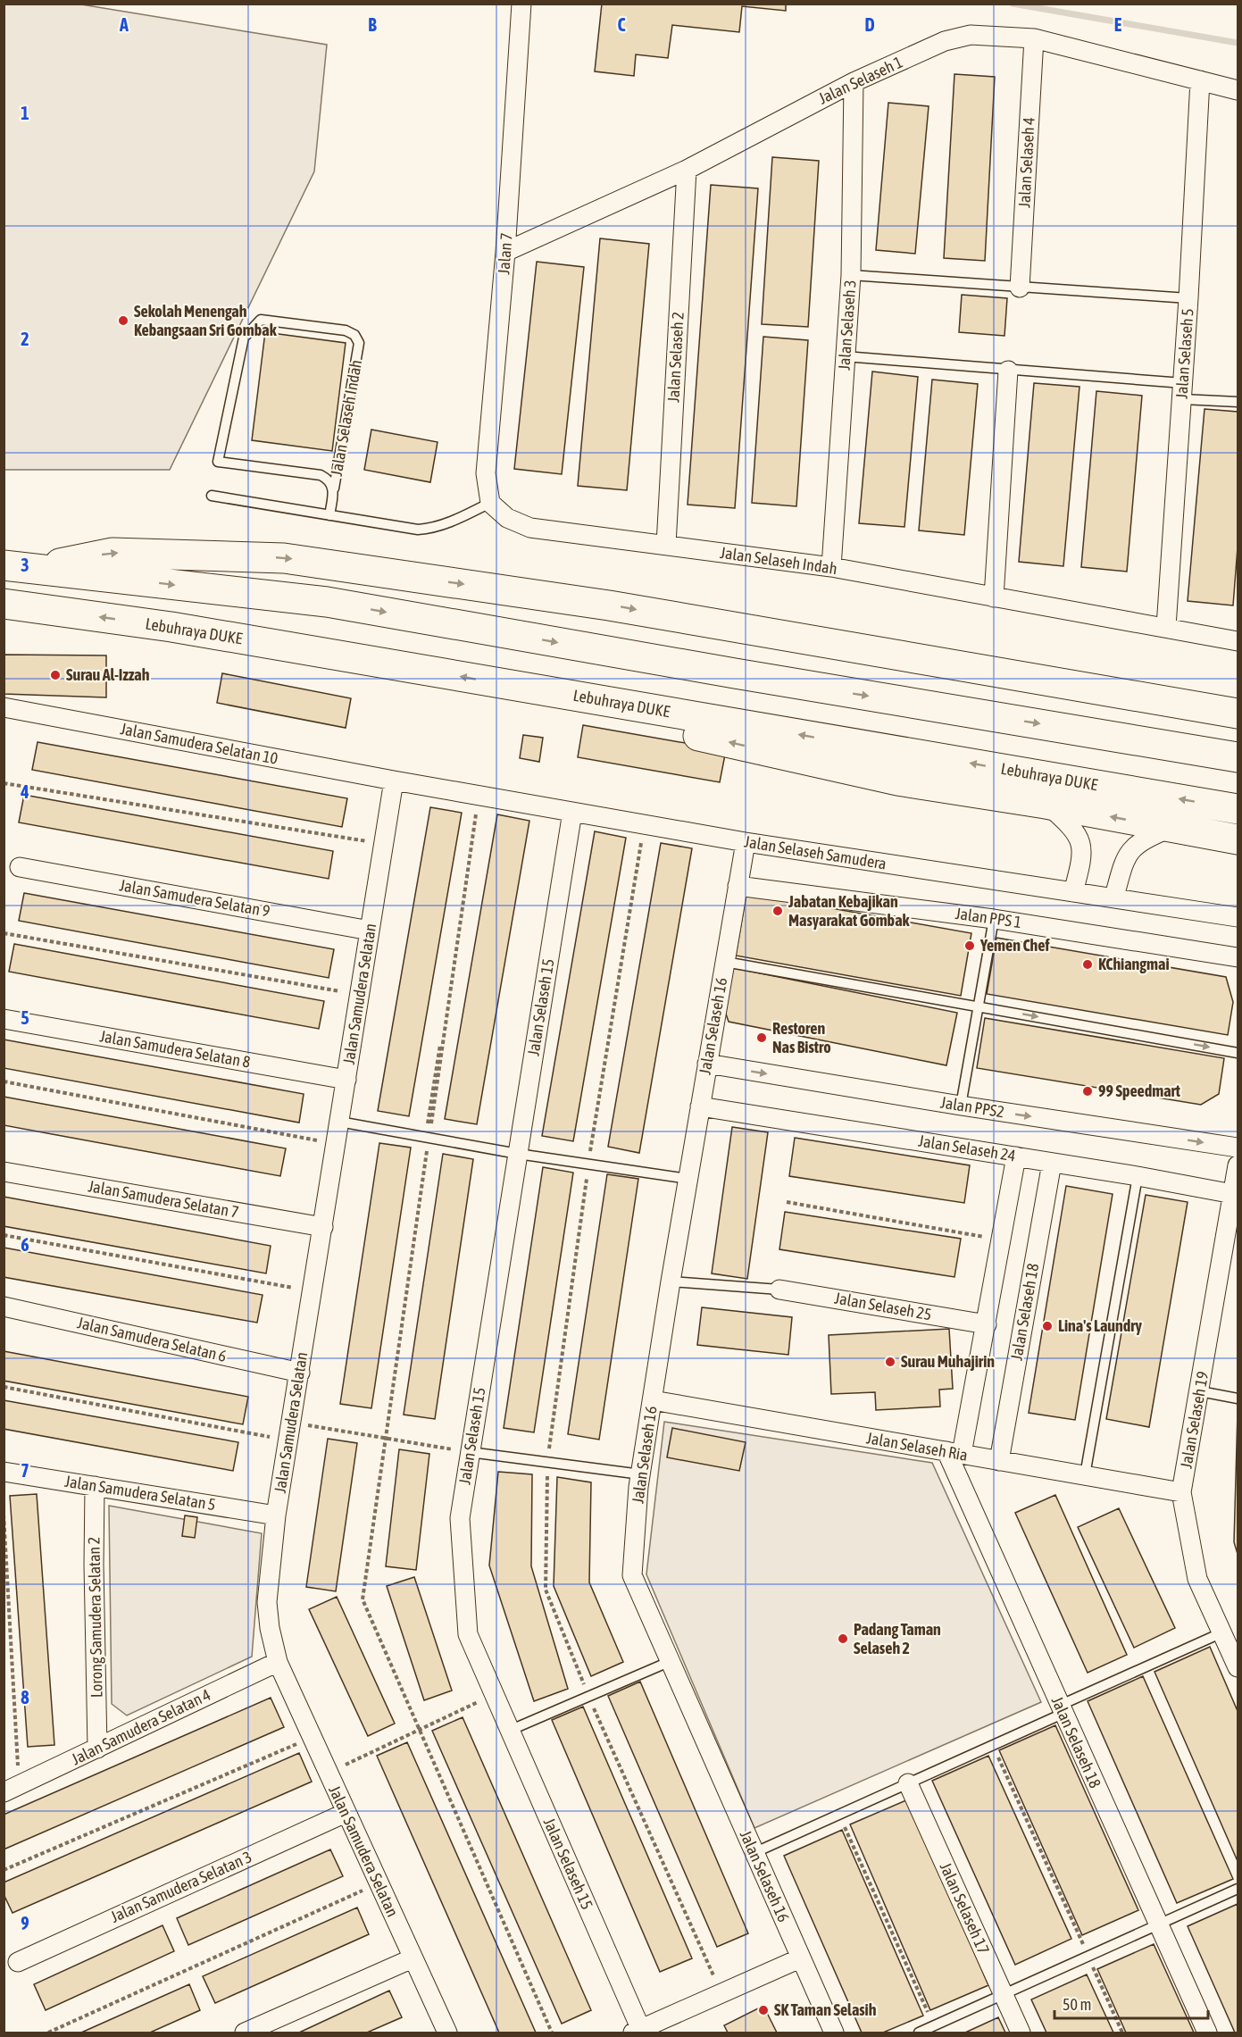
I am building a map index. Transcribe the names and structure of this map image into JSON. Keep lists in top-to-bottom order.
{
  "streets": {
    "highway": ["Lebuhraya DUKE"],
    "street": [
      "Jalan Selaseh 1",
      "Jalan Selaseh 4",
      "Jalan 7",
      "Jalan Selaseh 3",
      "Jalan Selaseh 5",
      "Jalan Selaseh 2",
      "Jalan Selaseh Indah",
      "Jalan Samudera Selatan 10",
      "Jalan Selaseh Samudera",
      "Jalan Samudera Selatan 9",
      "Jalan PPS 1",
      "Jalan Samudera Selatan",
      "Jalan Selaseh 15",
      "Jalan Selaseh 16",
      "Jalan Samudera Selatan 8",
      "Jalan PPS2",
      "Jalan Selaseh 24",
      "Jalan Samudera Selatan 7",
      "Jalan Selaseh 25",
      "Jalan Selaseh 18",
      "Jalan Samudera Selatan 6",
      "Jalan Selaseh 19",
      "Jalan Selaseh Ria",
      "Jalan Samudera Selatan 5",
      "Lorong Samudera Selatan 2",
      "Jalan Samudera Selatan 4",
      "Jalan Samudera Selatan 3",
      "Jalan Selaseh 17"
    ]
  },
  "crossings": [
    ["Jalan Selaseh 1", "Jalan Selaseh 4"],
    ["Jalan Selaseh 1", "Jalan 7"],
    ["Jalan Selaseh 1", "Jalan Selaseh 3"],
    ["Jalan Selaseh 1", "Jalan Selaseh 5"],
    ["Jalan Selaseh 1", "Jalan Selaseh 2"],
    ["Jalan 7", "Jalan Selaseh Indah"],
    ["Jalan Selaseh 3", "Jalan Selaseh Indah"],
    ["Jalan Selaseh 5", "Jalan Selaseh Indah"],
    ["Jalan Selaseh 2", "Jalan Selaseh Indah"],
    ["Jalan Samudera Selatan 10", "Jalan Selaseh Samudera"],
    ["Jalan Samudera Selatan 10", "Jalan Samudera Selatan"],
    ["Jalan Selaseh Samudera", "Jalan Samudera Selatan"],
    ["Jalan Selaseh Samudera", "Jalan Selaseh 15"],
    ["Jalan Selaseh Samudera", "Jalan Selaseh 16"],
    ["Jalan Samudera Selatan 9", "Jalan Samudera Selatan"],
    ["Jalan PPS 1", "Jalan Selaseh 16"],
    ["Jalan Samudera Selatan", "Jalan Samudera Selatan 8"],
    ["Jalan Samudera Selatan", "Jalan Samudera Selatan 7"],
    ["Jalan Samudera Selatan", "Jalan Samudera Selatan 6"],
    ["Jalan Samudera Selatan", "Jalan Samudera Selatan 5"],
    ["Jalan Samudera Selatan", "Jalan Samudera Selatan 4"],
    ["Jalan Samudera Selatan", "Jalan Samudera Selatan 3"],
    ["Jalan Selaseh 16", "Jalan PPS2"],
    ["Jalan Selaseh 16", "Jalan Selaseh 24"],
    ["Jalan Selaseh 16", "Jalan Selaseh Ria"],
    ["Jalan Selaseh 24", "Jalan Selaseh 18"],
    ["Jalan Selaseh 24", "Jalan Selaseh 19"],
    ["Jalan Selaseh 18", "Jalan Selaseh Ria"],
    ["Jalan Selaseh 19", "Jalan Selaseh Ria"],
    ["Jalan Samudera Selatan 5", "Lorong Samudera Selatan 2"],
    ["Lorong Samudera Selatan 2", "Jalan Samudera Selatan 4"]
  ],
  "one_way": ["Jalan PPS2"],
  "places": [
    "Sekolah Menengah Kebangsaan Sri Gombak",
    "Surau Al-Izzah",
    "Jabatan Kebajikan Masyarakat Gombak",
    "Yemen Chef",
    "KChiangmai",
    "Restoren Nas Bistro",
    "99 Speedmart",
    "Lina's Laundry",
    "Surau Muhajirin",
    "Padang Taman Selaseh 2",
    "SK Taman Selasih"
  ],
  "scale_bar": "50 m",
  "grid": {
    "columns": [
      "A",
      "B",
      "C",
      "D",
      "E"
    ],
    "rows": [
      "1",
      "2",
      "3",
      "4",
      "5",
      "6",
      "7",
      "8",
      "9"
    ]
  }
}
